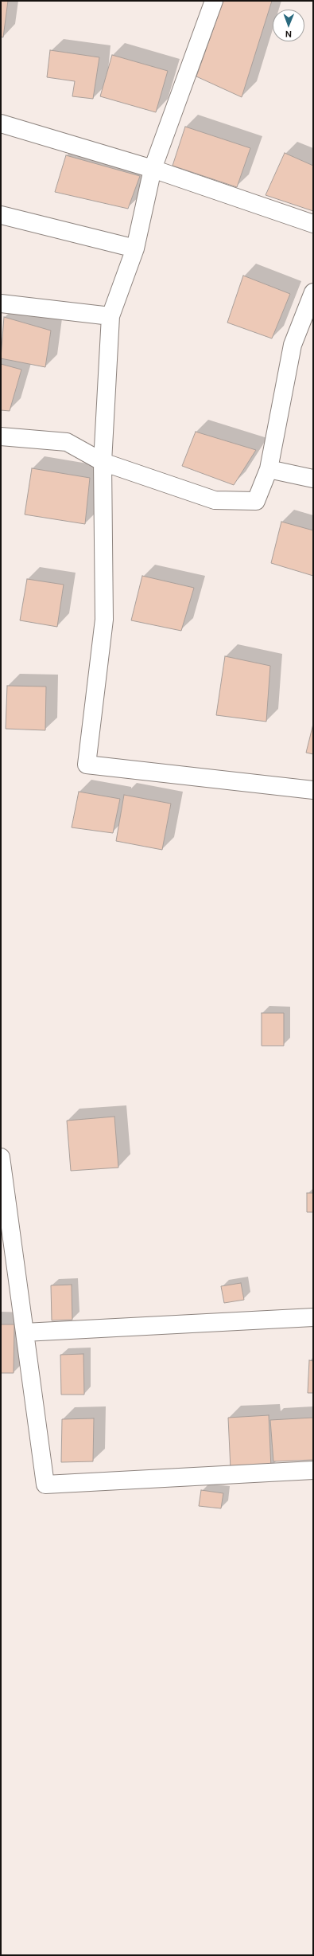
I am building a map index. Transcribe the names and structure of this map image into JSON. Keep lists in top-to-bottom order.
{
  "north": "bottom"
}
